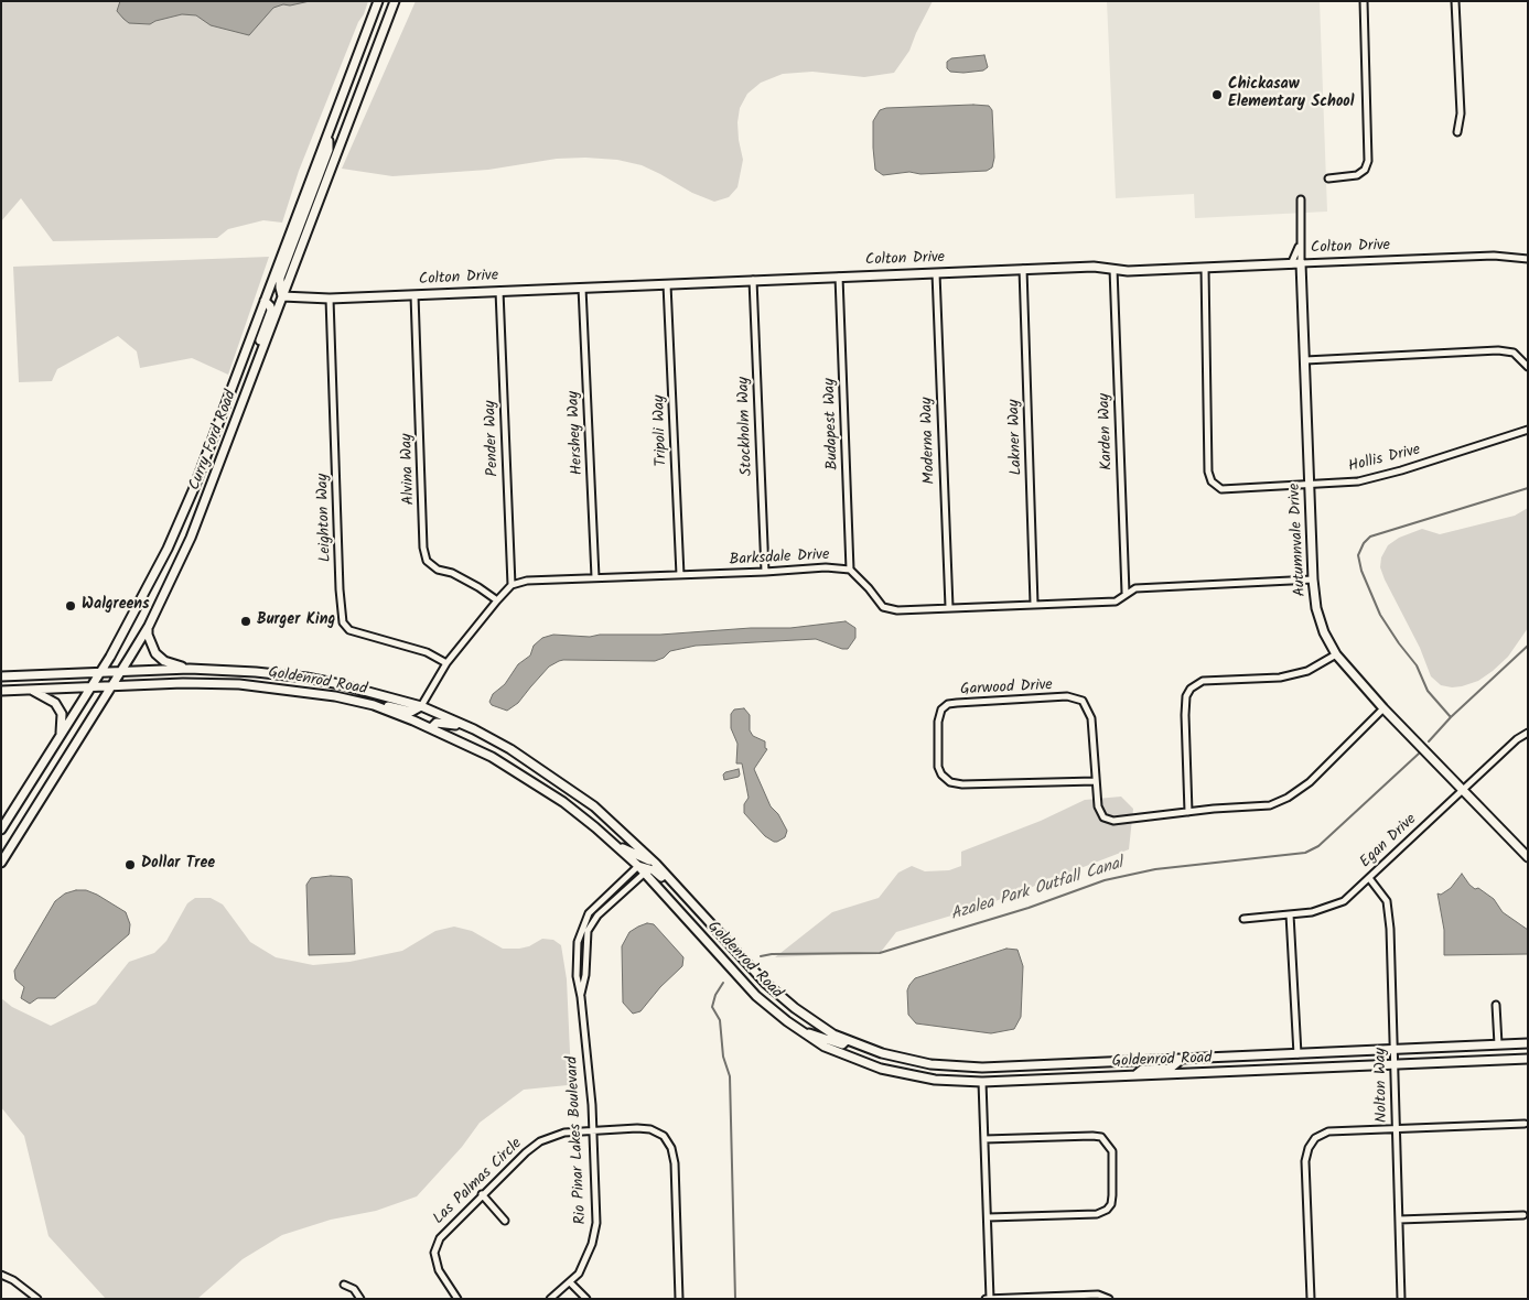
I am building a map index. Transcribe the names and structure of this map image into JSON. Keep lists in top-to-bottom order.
{
  "streets": {
    "main road": [
      "Colton Drive",
      "Curry Ford Road",
      "Autumnvale Drive",
      "Goldenrod Road"
    ],
    "street": [
      "Budapest Way",
      "Stockholm Way",
      "Tripoli Way",
      "Karden Way",
      "Hershey Way",
      "Lakner Way",
      "Pender Way",
      "Moderna Way",
      "Hollis Drive",
      "Alvina Way",
      "Leighton Way",
      "Barksdale Drive",
      "Garwood Drive",
      "Egan Drive",
      "Nolton Way",
      "Rio Pinar Lakes Boulevard",
      "Las Palmas Circle"
    ]
  },
  "crossings": [
    ["Colton Drive", "Budapest Way"],
    ["Colton Drive", "Stockholm Way"],
    ["Colton Drive", "Tripoli Way"],
    ["Colton Drive", "Karden Way"],
    ["Colton Drive", "Hershey Way"],
    ["Colton Drive", "Lakner Way"],
    ["Colton Drive", "Pender Way"],
    ["Colton Drive", "Curry Ford Road"],
    ["Colton Drive", "Moderna Way"],
    ["Colton Drive", "Hollis Drive"],
    ["Colton Drive", "Alvina Way"],
    ["Colton Drive", "Leighton Way"],
    ["Colton Drive", "Autumnvale Drive"],
    ["Budapest Way", "Barksdale Drive"],
    ["Stockholm Way", "Barksdale Drive"],
    ["Tripoli Way", "Barksdale Drive"],
    ["Karden Way", "Barksdale Drive"],
    ["Hershey Way", "Barksdale Drive"],
    ["Lakner Way", "Barksdale Drive"],
    ["Pender Way", "Barksdale Drive"],
    ["Curry Ford Road", "Goldenrod Road"],
    ["Moderna Way", "Barksdale Drive"],
    ["Hollis Drive", "Autumnvale Drive"],
    ["Autumnvale Drive", "Barksdale Drive"],
    ["Autumnvale Drive", "Garwood Drive"],
    ["Autumnvale Drive", "Egan Drive"],
    ["Goldenrod Road", "Nolton Way"],
    ["Goldenrod Road", "Rio Pinar Lakes Boulevard"],
    ["Egan Drive", "Nolton Way"],
    ["Rio Pinar Lakes Boulevard", "Las Palmas Circle"]
  ],
  "water": ["Azalea Park Outfall Canal"],
  "places": [
    "Chickasaw Elementary School",
    "Walgreens",
    "Burger King",
    "Dollar Tree"
  ]
}
